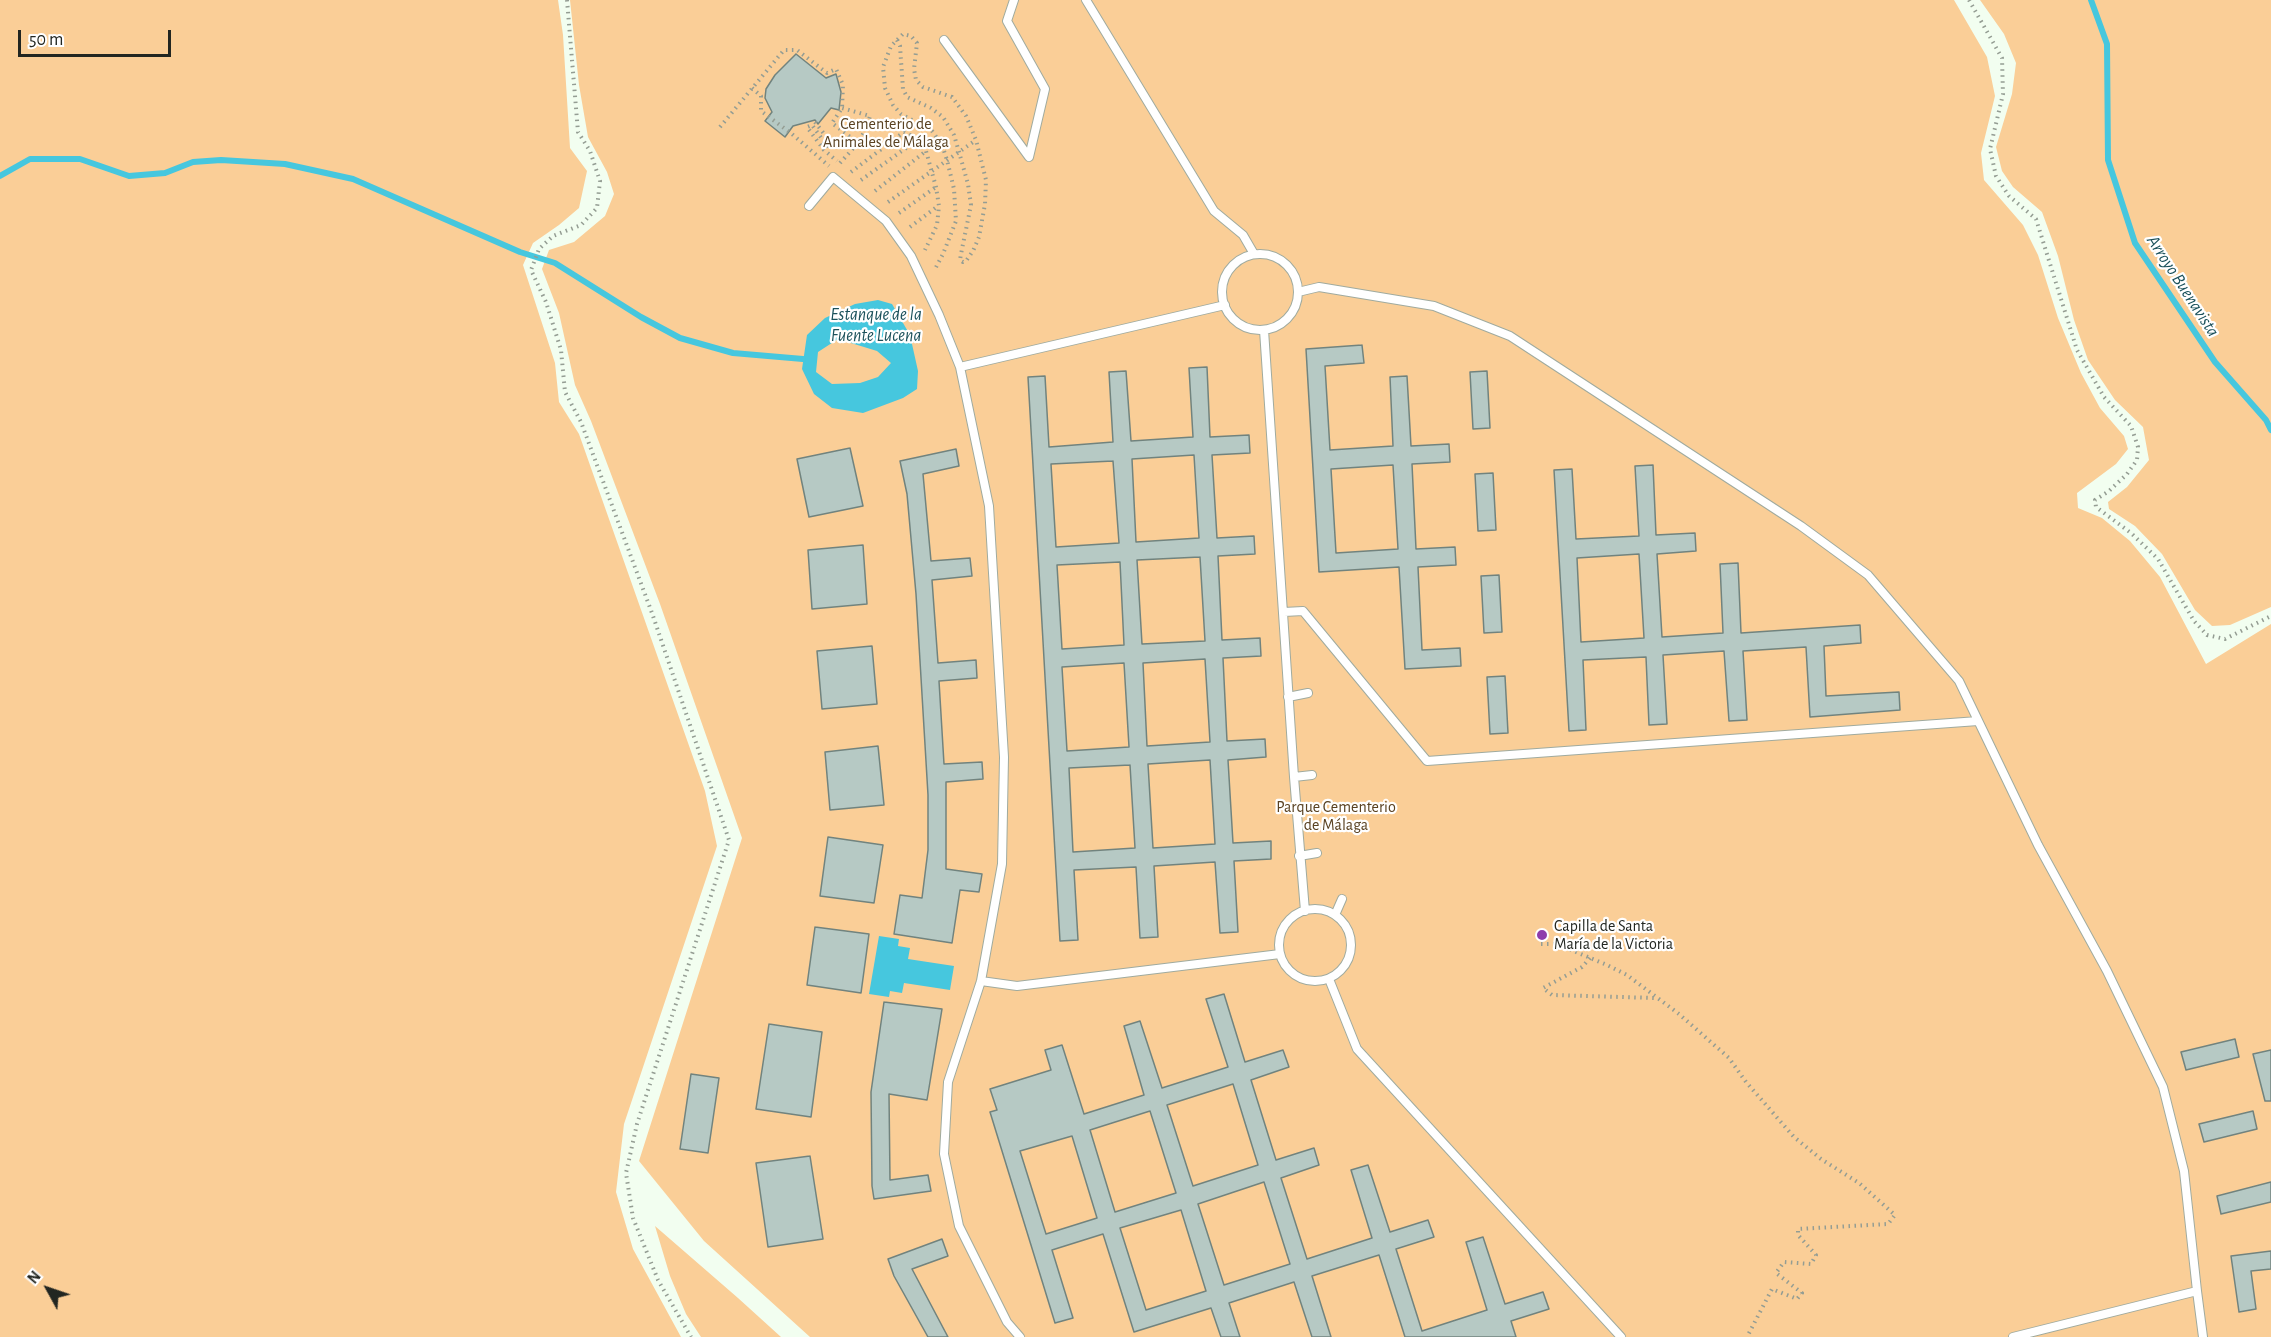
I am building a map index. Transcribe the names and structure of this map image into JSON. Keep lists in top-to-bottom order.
{
  "water": ["Arroyo Buenavista", "Estanque de la Fuente Lucena"],
  "parks": ["Cementerio de Animales de Málaga", "Parque Cementerio de Málaga"],
  "places": ["Capilla de Santa María de la Victoria"],
  "scale_bar": "50 m",
  "north": "top left"
}
